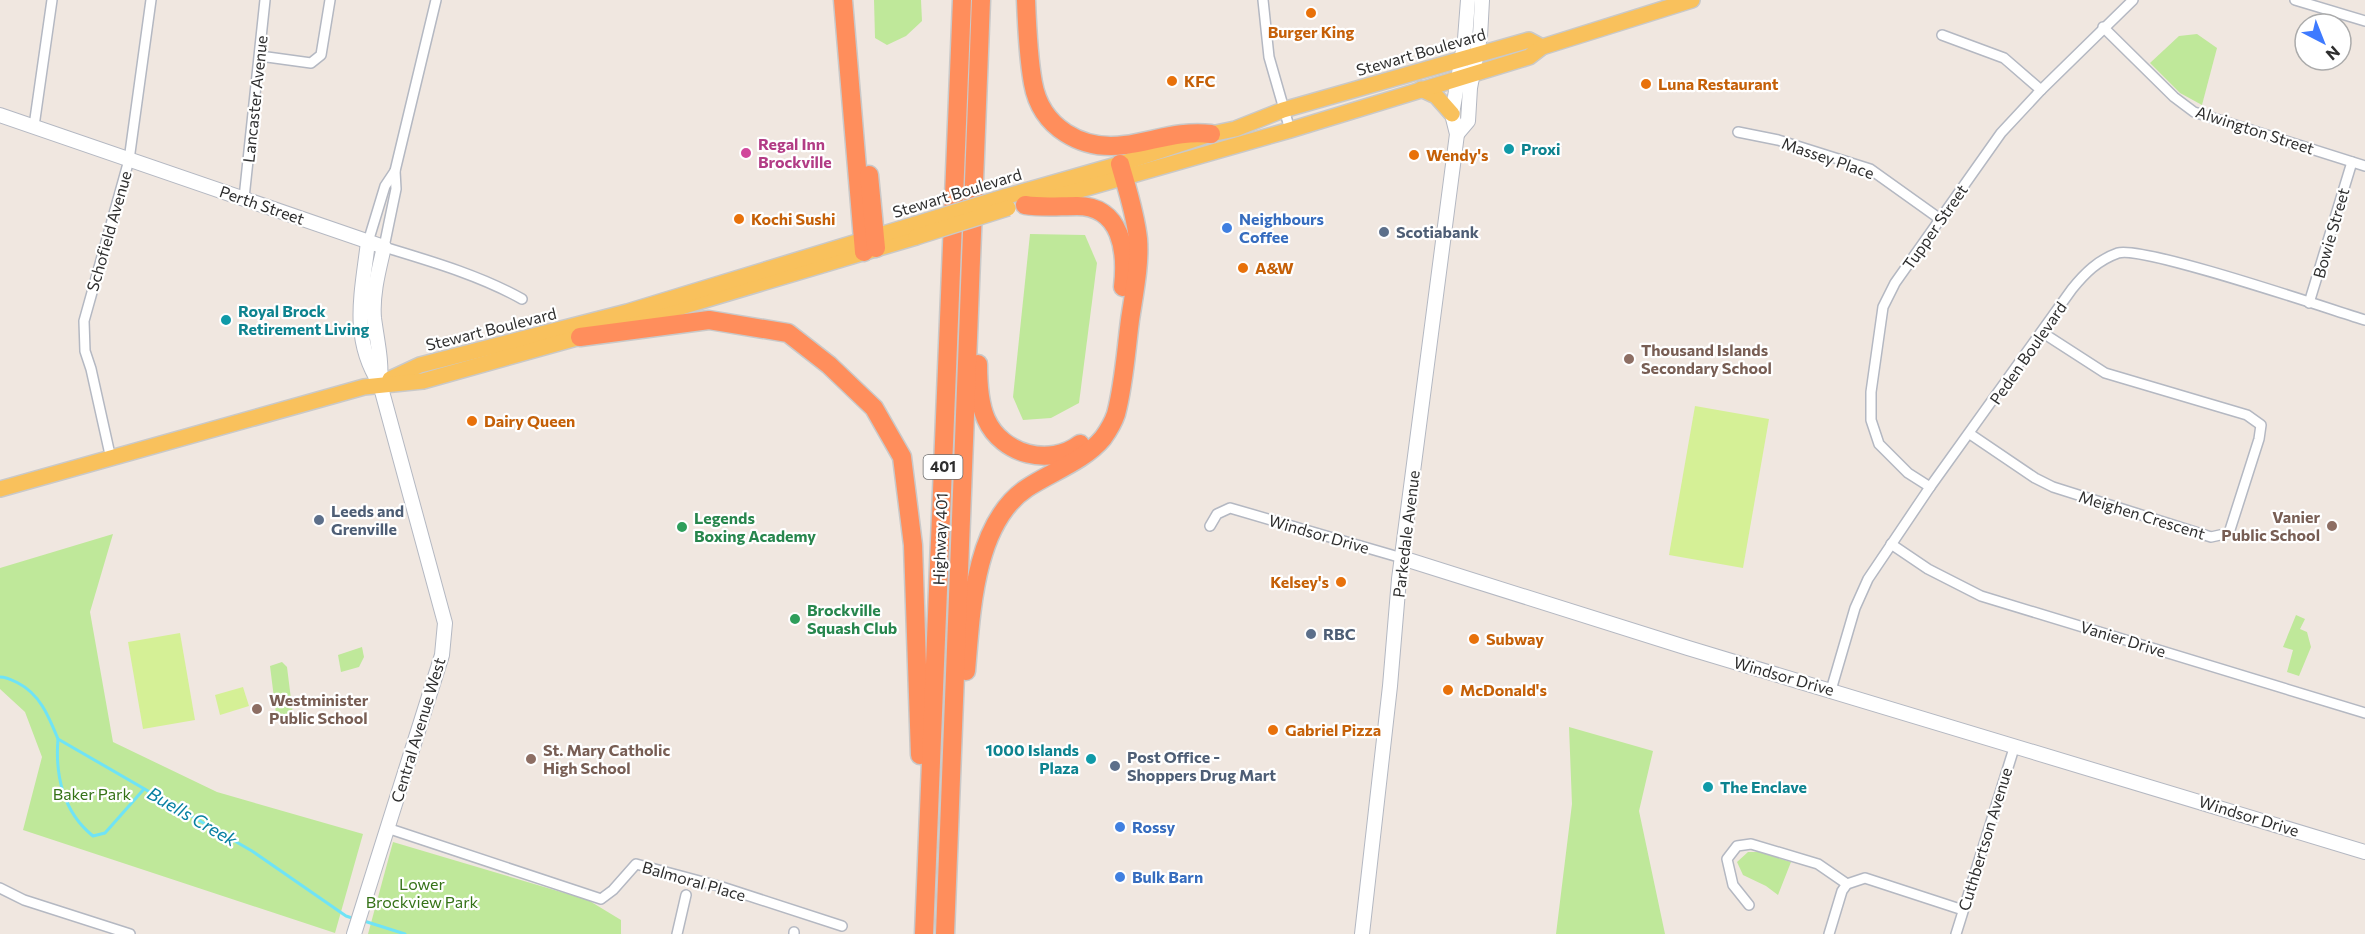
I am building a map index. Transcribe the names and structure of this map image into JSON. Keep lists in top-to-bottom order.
{
  "streets": {
    "highway": ["401", "Highway 401"],
    "main road": ["Stewart Boulevard"],
    "street": [
      "Lancaster Avenue",
      "Alwington Street",
      "Massey Place",
      "Perth Street",
      "Tupper Street",
      "Schofield Avenue",
      "Bowie Street",
      "Peden Boulevard",
      "Meighen Crescent",
      "Windsor Drive",
      "Parkedale Avenue",
      "Vanier Drive",
      "Central Avenue West",
      "Cuthbertson Avenue",
      "Balmoral Place"
    ]
  },
  "crossings": [
    ["Stewart Boulevard", "Schofield Avenue"],
    ["Stewart Boulevard", "Parkedale Avenue"],
    ["Stewart Boulevard", "Central Avenue West"],
    ["Lancaster Avenue", "Perth Street"],
    ["Alwington Street", "Tupper Street"],
    ["Alwington Street", "Bowie Street"],
    ["Massey Place", "Tupper Street"],
    ["Perth Street", "Schofield Avenue"],
    ["Perth Street", "Central Avenue West"],
    ["Tupper Street", "Peden Boulevard"],
    ["Bowie Street", "Peden Boulevard"],
    ["Peden Boulevard", "Meighen Crescent"],
    ["Peden Boulevard", "Windsor Drive"],
    ["Peden Boulevard", "Vanier Drive"],
    ["Windsor Drive", "Parkedale Avenue"],
    ["Windsor Drive", "Cuthbertson Avenue"],
    ["Central Avenue West", "Balmoral Place"]
  ],
  "water": ["Buells Creek"],
  "parks": ["Baker Park", "Lower Brockview Park"],
  "places": [
    "Burger King",
    "KFC",
    "Luna Restaurant",
    "Proxi",
    "Regal Inn Brockville",
    "Wendy's",
    "Kochi Sushi",
    "Neighbours Coffee",
    "Scotiabank",
    "A&W",
    "Royal Brock Retirement Living",
    "Thousand Islands Secondary School",
    "Dairy Queen",
    "Leeds and Grenville",
    "Vanier Public School",
    "Legends Boxing Academy",
    "Kelsey's",
    "Brockville Squash Club",
    "RBC",
    "Subway",
    "McDonald's",
    "Westminister Public School",
    "Gabriel Pizza",
    "St. Mary Catholic High School",
    "1000 Islands Plaza",
    "Post Office - Shoppers Drug Mart",
    "The Enclave",
    "Rossy",
    "Bulk Barn"
  ],
  "north": "bottom right"
}
